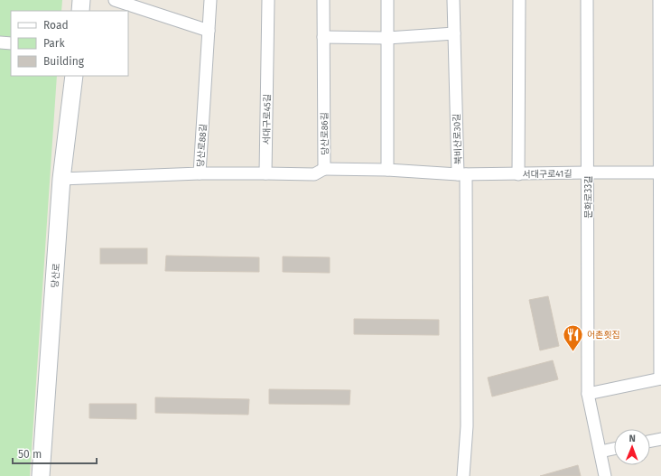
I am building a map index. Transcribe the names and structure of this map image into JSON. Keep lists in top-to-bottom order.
{
  "streets": {
    "main road": ["당산로"],
    "street": [
      "서대구로45길",
      "당산로86길",
      "북비산로30길",
      "당산로88길",
      "서대구로41길",
      "문화로33길"
    ]
  },
  "crossings": [
    ["당산로86길", "북비산로30길"],
    ["북비산로30길", "서대구로41길"],
    ["당산로88길", "당산로"],
    ["서대구로41길", "문화로33길"]
  ],
  "places": {
    "restaurant": ["어촌횟집"]
  },
  "legend": ["Road", "Park", "Building"],
  "scale_bar": "50 m",
  "north": "top"
}
